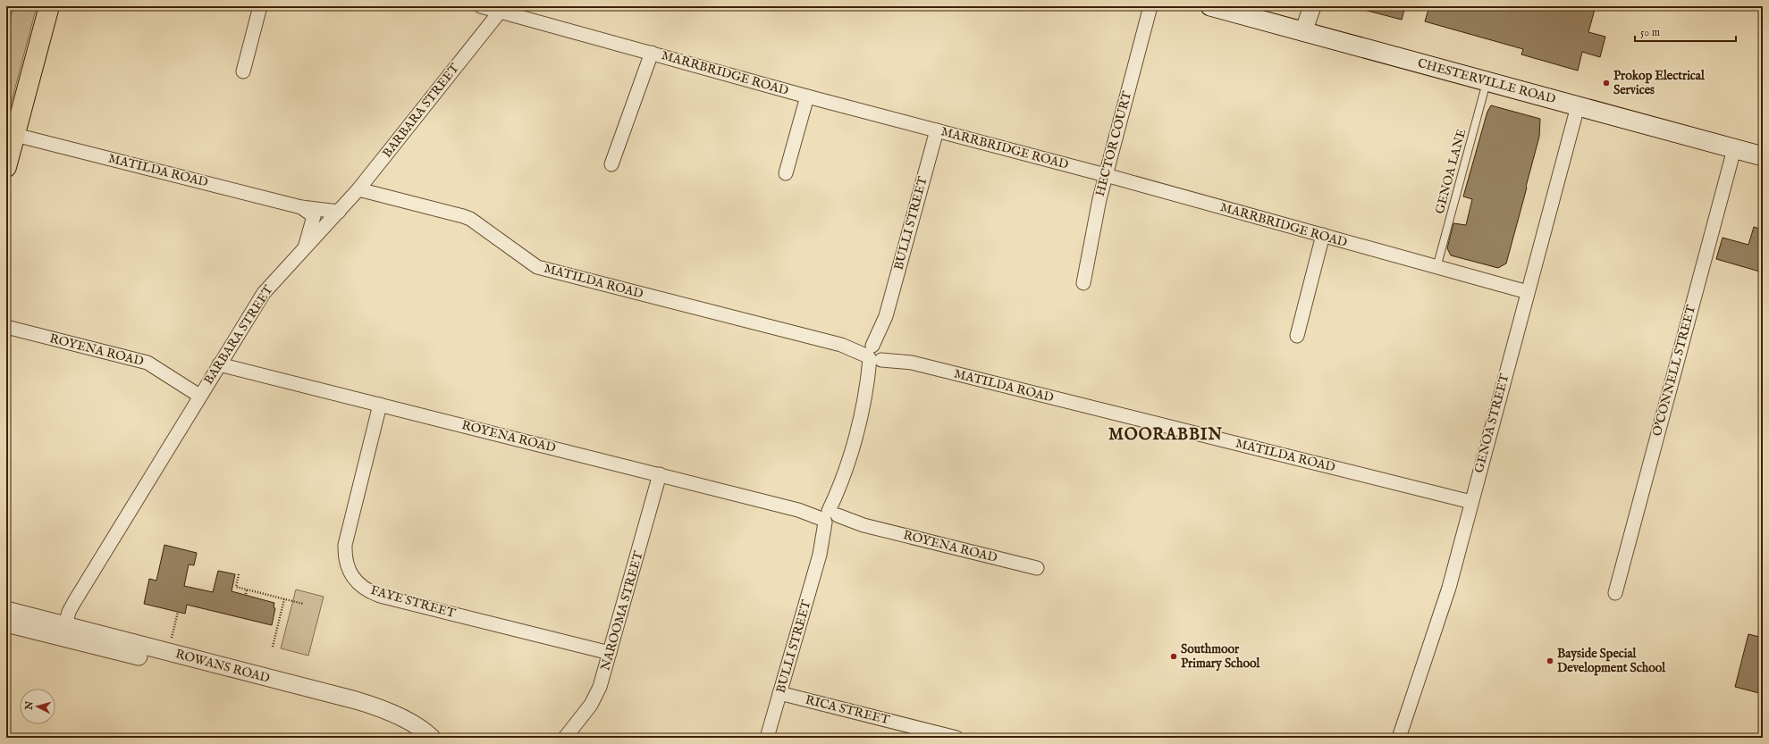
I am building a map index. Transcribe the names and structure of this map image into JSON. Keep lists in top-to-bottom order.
{
  "streets": {
    "main road": ["CHESTERVILLE ROAD"],
    "street": [
      "MARRBRIDGE ROAD",
      "BARBARA STREET",
      "HECTOR COURT",
      "MATILDA ROAD",
      "BULLI STREET",
      "ROYENA ROAD",
      "O'CONNELL STREET",
      "GENOA STREET",
      "FAYE STREET",
      "NAROOMA STREET",
      "ROWANS ROAD",
      "RICA STREET"
    ],
    "lane": ["GENOA LANE"]
  },
  "crossings": [
    ["MARRBRIDGE ROAD", "BARBARA STREET"],
    ["MARRBRIDGE ROAD", "HECTOR COURT"],
    ["MARRBRIDGE ROAD", "GENOA LANE"],
    ["MARRBRIDGE ROAD", "BULLI STREET"],
    ["MARRBRIDGE ROAD", "GENOA STREET"],
    ["CHESTERVILLE ROAD", "GENOA LANE"],
    ["CHESTERVILLE ROAD", "O'CONNELL STREET"],
    ["CHESTERVILLE ROAD", "GENOA STREET"],
    ["BARBARA STREET", "MATILDA ROAD"],
    ["BARBARA STREET", "ROYENA ROAD"],
    ["BARBARA STREET", "ROWANS ROAD"],
    ["MATILDA ROAD", "BULLI STREET"],
    ["MATILDA ROAD", "GENOA STREET"],
    ["BULLI STREET", "ROYENA ROAD"],
    ["BULLI STREET", "RICA STREET"],
    ["ROYENA ROAD", "FAYE STREET"],
    ["ROYENA ROAD", "NAROOMA STREET"],
    ["FAYE STREET", "NAROOMA STREET"]
  ],
  "districts": ["MOORABBIN"],
  "places": ["Prokop Electrical Services", "Southmoor Primary School", "Bayside Special Development School"],
  "scale_bar": "50 m",
  "north": "left"
}
